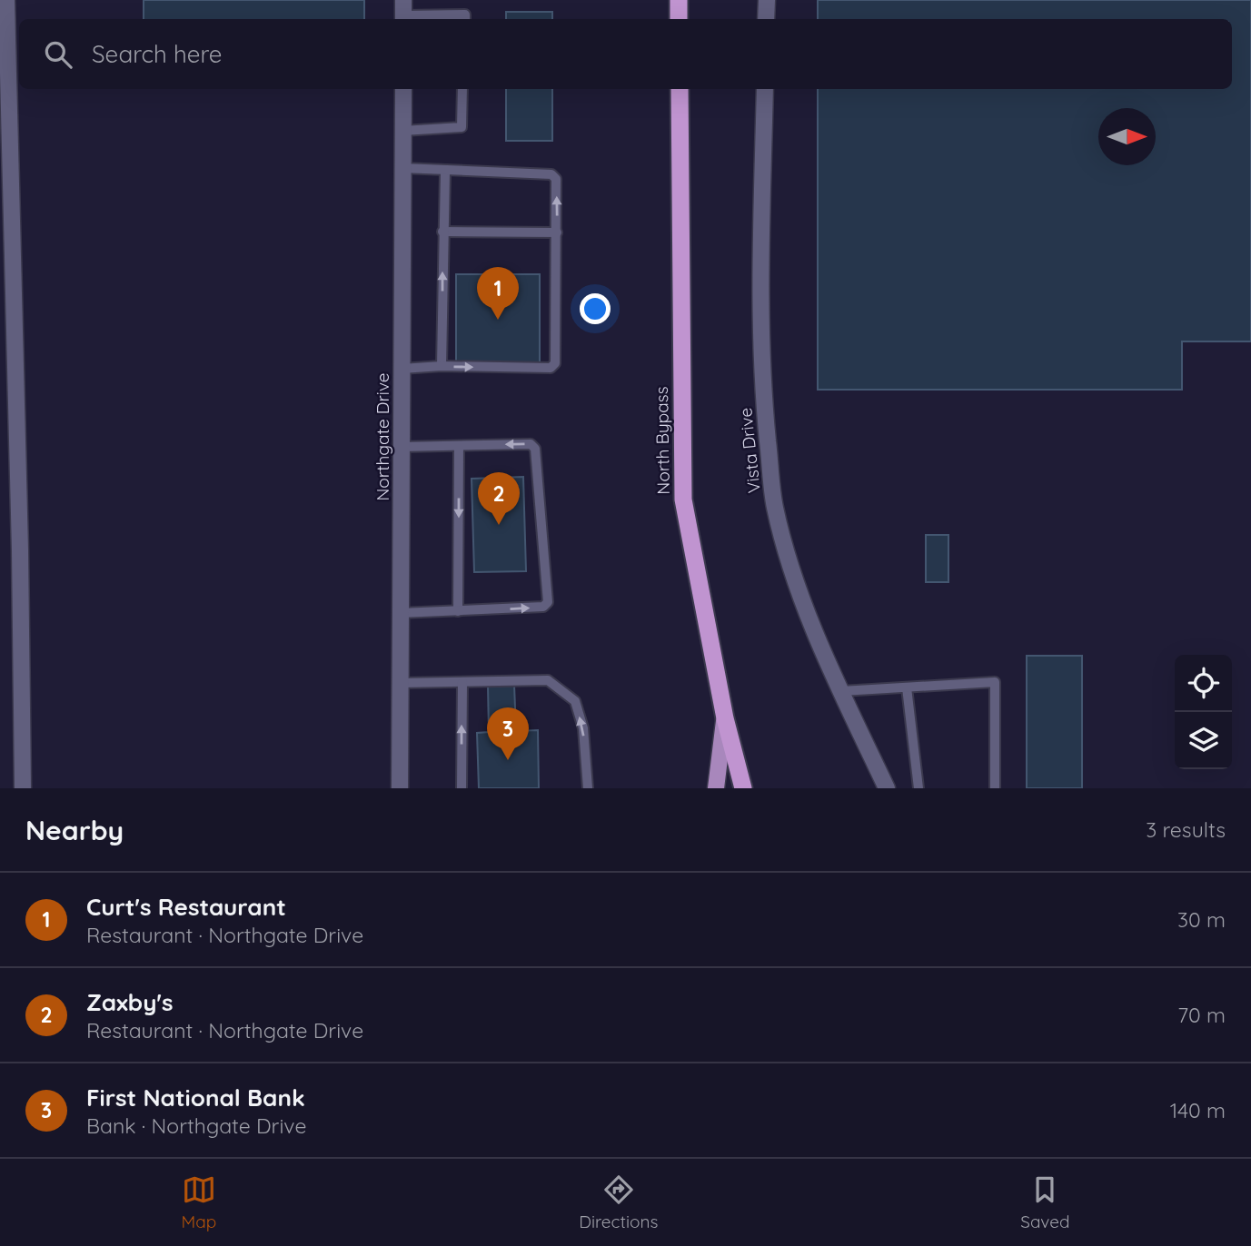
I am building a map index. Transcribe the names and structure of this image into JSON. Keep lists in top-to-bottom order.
{
  "streets": {
    "highway": ["North Bypass"],
    "street": ["Northgate Drive", "Vista Drive"]
  },
  "north": "right",
  "page": {
    "search": "Search here",
    "pins": ["1", "2", "3"],
    "heading": ["Nearby", "3 results"],
    "list": [
      {
        "mark": "1",
        "name": "Curt's Restaurant",
        "note": "Restaurant · Northgate Drive",
        "value": "30 m"
      },
      {
        "mark": "2",
        "name": "Zaxby's",
        "note": "Restaurant · Northgate Drive",
        "value": "70 m"
      },
      {
        "mark": "3",
        "name": "First National Bank",
        "note": "Bank · Northgate Drive",
        "value": "140 m"
      }
    ],
    "nav": ["Map", "Directions", "Saved"]
  }
}
